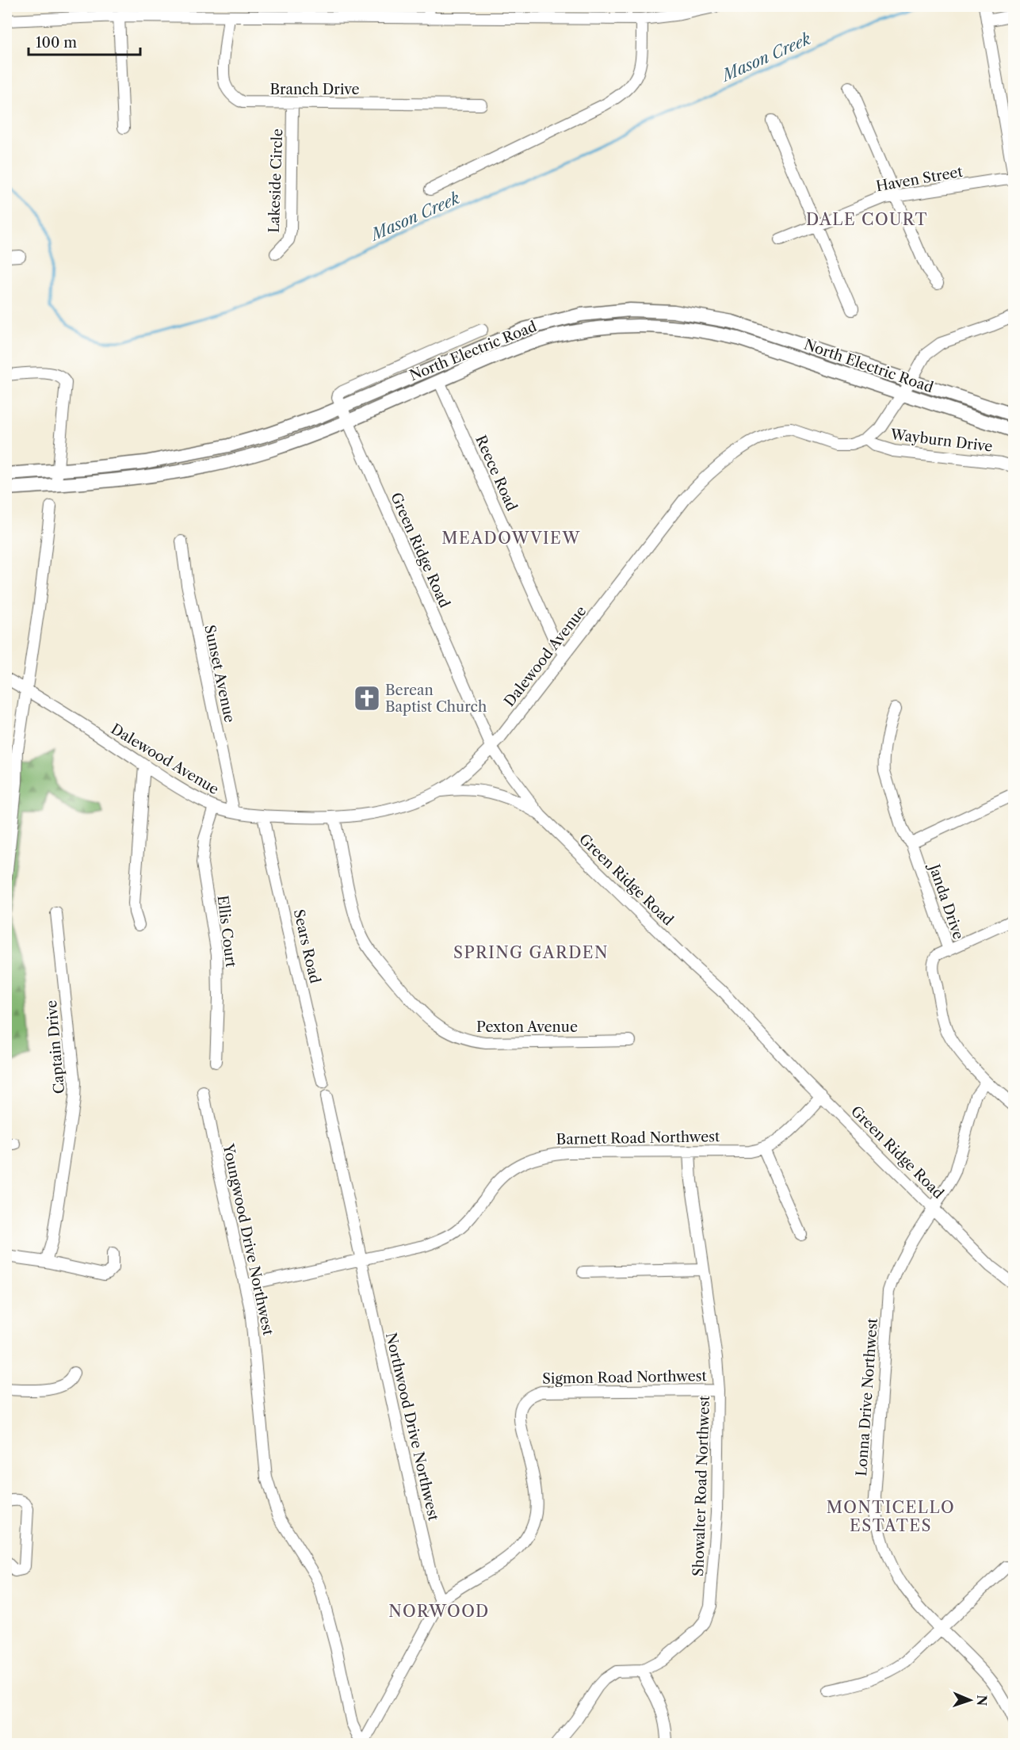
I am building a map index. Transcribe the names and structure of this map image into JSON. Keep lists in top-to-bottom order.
{
  "streets": {
    "main road": ["North Electric Road"],
    "street": [
      "Branch Drive",
      "Haven Street",
      "Lakeside Circle",
      "Wayburn Drive",
      "Reece Road",
      "Green Ridge Road",
      "Dalewood Avenue",
      "Sunset Avenue",
      "Janda Drive",
      "Ellis Court",
      "Sears Road",
      "Pexton Avenue",
      "Captain Drive",
      "Barnett Road Northwest",
      "Youngwood Drive Northwest",
      "Sigmon Road Northwest",
      "Lonna Drive Northwest",
      "Northwood Drive Northwest",
      "Showalter Road Northwest"
    ]
  },
  "crossings": [
    ["Branch Drive", "Lakeside Circle"],
    ["North Electric Road", "Reece Road"],
    ["North Electric Road", "Green Ridge Road"],
    ["Wayburn Drive", "Dalewood Avenue"],
    ["Reece Road", "Dalewood Avenue"],
    ["Green Ridge Road", "Dalewood Avenue"],
    ["Green Ridge Road", "Barnett Road Northwest"],
    ["Green Ridge Road", "Lonna Drive Northwest"],
    ["Dalewood Avenue", "Sunset Avenue"],
    ["Dalewood Avenue", "Ellis Court"],
    ["Dalewood Avenue", "Sears Road"],
    ["Dalewood Avenue", "Pexton Avenue"],
    ["Janda Drive", "Lonna Drive Northwest"],
    ["Barnett Road Northwest", "Youngwood Drive Northwest"],
    ["Barnett Road Northwest", "Northwood Drive Northwest"],
    ["Barnett Road Northwest", "Showalter Road Northwest"],
    ["Sigmon Road Northwest", "Northwood Drive Northwest"],
    ["Sigmon Road Northwest", "Showalter Road Northwest"]
  ],
  "districts": [
    "DALE COURT",
    "MEADOWVIEW",
    "SPRING GARDEN",
    "MONTICELLO ESTATES",
    "NORWOOD"
  ],
  "water": ["Mason Creek"],
  "places": {
    "church": ["Berean Baptist Church"]
  },
  "scale_bar": "100 m",
  "north": "right"
}
